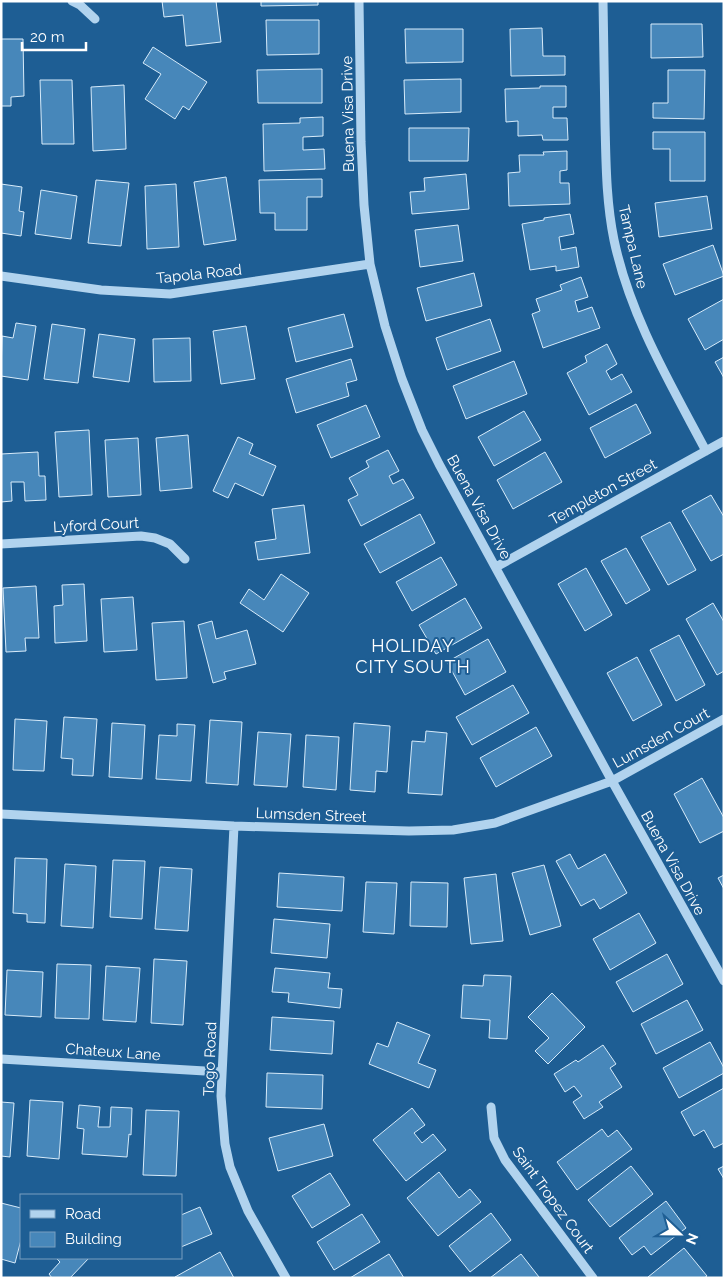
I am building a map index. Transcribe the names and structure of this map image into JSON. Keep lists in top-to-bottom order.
{
  "streets": {
    "street": [
      "Buena Visa Drive",
      "Tampa Lane",
      "Tapola Road",
      "Templeton Street",
      "Lyford Court",
      "Lumsden Court",
      "Lumsden Street",
      "Chateux Lane",
      "Togo Road",
      "Saint Tropez Court"
    ]
  },
  "crossings": [
    ["Buena Visa Drive", "Tapola Road"],
    ["Buena Visa Drive", "Templeton Street"],
    ["Buena Visa Drive", "Lumsden Court"],
    ["Buena Visa Drive", "Lumsden Street"],
    ["Tampa Lane", "Templeton Street"],
    ["Lumsden Court", "Lumsden Street"],
    ["Lumsden Street", "Togo Road"],
    ["Chateux Lane", "Togo Road"]
  ],
  "districts": ["HOLIDAY CITY SOUTH"],
  "legend": ["Road", "Building"],
  "scale_bar": "20 m",
  "north": "right"
}
